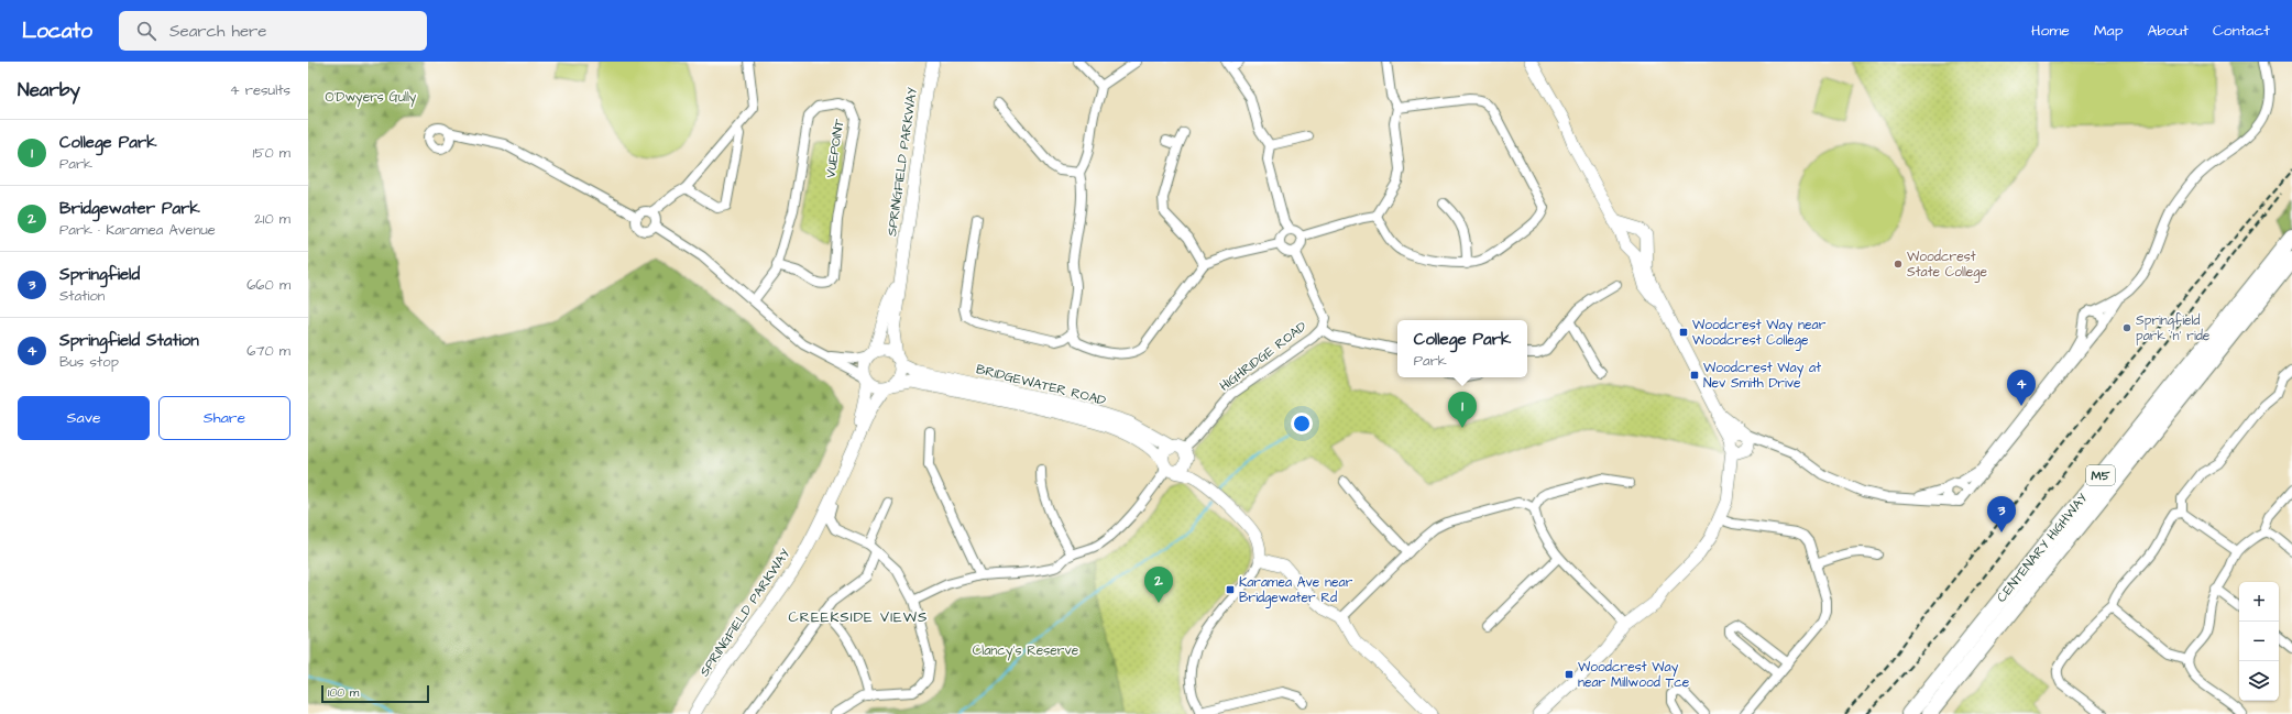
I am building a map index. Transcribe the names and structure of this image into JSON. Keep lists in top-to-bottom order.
{
  "streets": {
    "highway": ["M5", "CENTENARY HIGHWAY"],
    "street": [
      "VUEPOINT",
      "SPRINGFIELD PARKWAY",
      "HIGHRIDGE ROAD",
      "BRIDGEWATER ROAD"
    ]
  },
  "crossings": [
    ["SPRINGFIELD PARKWAY", "BRIDGEWATER ROAD"],
    ["HIGHRIDGE ROAD", "BRIDGEWATER ROAD"]
  ],
  "districts": ["CREEKSIDE VIEWS"],
  "parks": ["O'Dwyers Gully", "Clancy's Reserve"],
  "places": {
    "other": ["Woodcrest State College", "Springfield park 'n' ride"],
    "transit": [
      "Woodcrest Way near Woodcrest College",
      "Woodcrest Way at Nev Smith Drive",
      "Karamea Ave near Bridgewater Rd",
      "Woodcrest Way near Millwood Tce"
    ]
  },
  "scale_bar": "100 m",
  "page": {
    "header": "Locato",
    "search": "Search here",
    "nav": [
      "Home",
      "Map",
      "About",
      "Contact"
    ],
    "heading": ["Nearby", "4 results"],
    "list": [
      {
        "mark": "1",
        "name": "College Park",
        "note": "Park",
        "value": "150 m"
      },
      {
        "mark": "2",
        "name": "Bridgewater Park",
        "note": "Park · Karamea Avenue",
        "value": "210 m"
      },
      {
        "mark": "3",
        "name": "Springfield",
        "note": "Station",
        "value": "660 m"
      },
      {
        "mark": "4",
        "name": "Springfield Station",
        "note": "Bus stop",
        "value": "670 m"
      }
    ],
    "popup": ["College Park", "Park"],
    "pins": [
      "4",
      "1",
      "3",
      "2"
    ],
    "buttons": ["Save", "Share"],
    "map_buttons": ["+", "−"],
    "scale": "100 m"
  }
}
